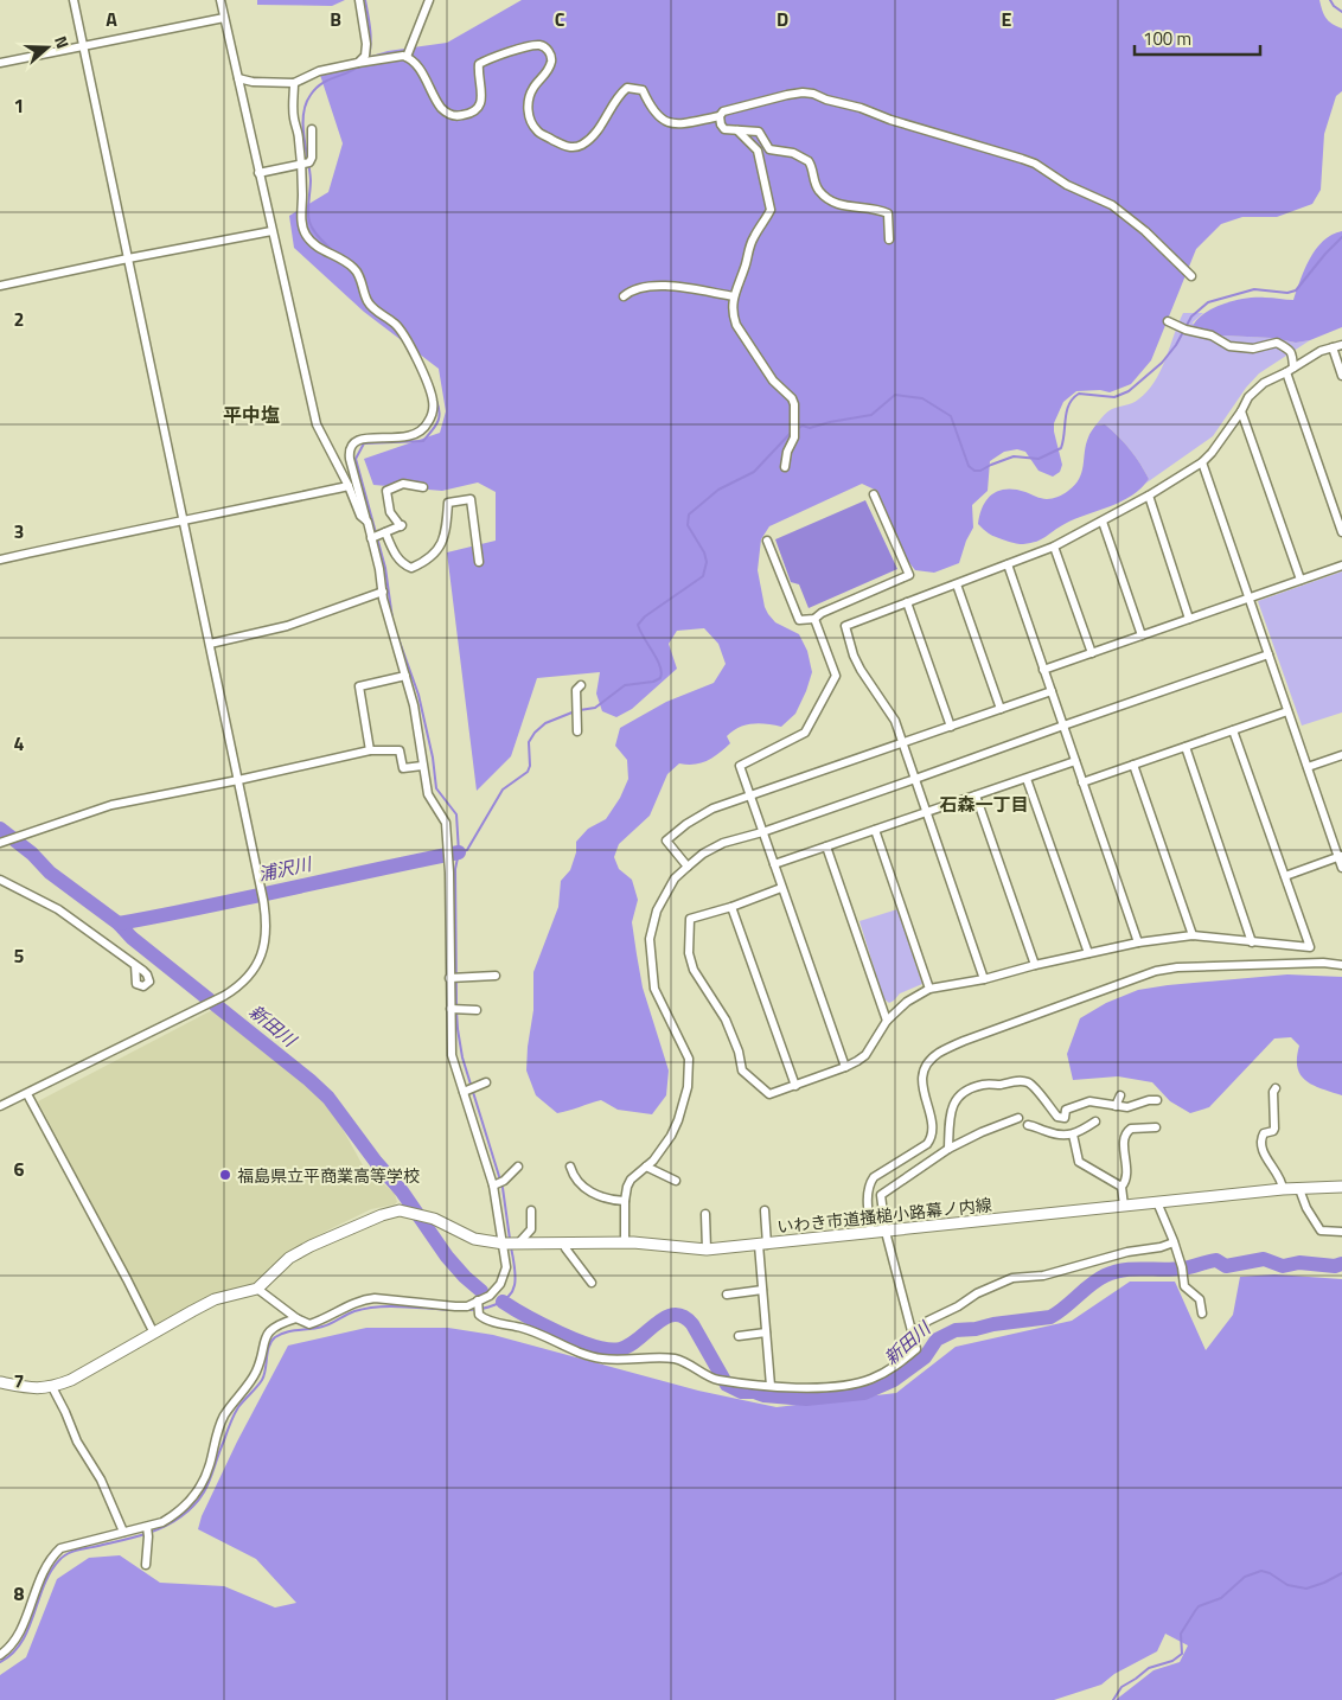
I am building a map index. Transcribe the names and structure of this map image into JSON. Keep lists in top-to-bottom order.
{
  "streets": {
    "street": ["いわき市道搔槌小路幕ノ内線"]
  },
  "districts": ["平中塩", "石森一丁目"],
  "water": ["浦沢川", "新田川"],
  "places": ["福島県立平商業高等学校"],
  "scale_bar": "100 m",
  "north": "right",
  "grid": {
    "columns": [
      "A",
      "B",
      "C",
      "D",
      "E"
    ],
    "rows": [
      "1",
      "2",
      "3",
      "4",
      "5",
      "6",
      "7",
      "8"
    ]
  }
}
